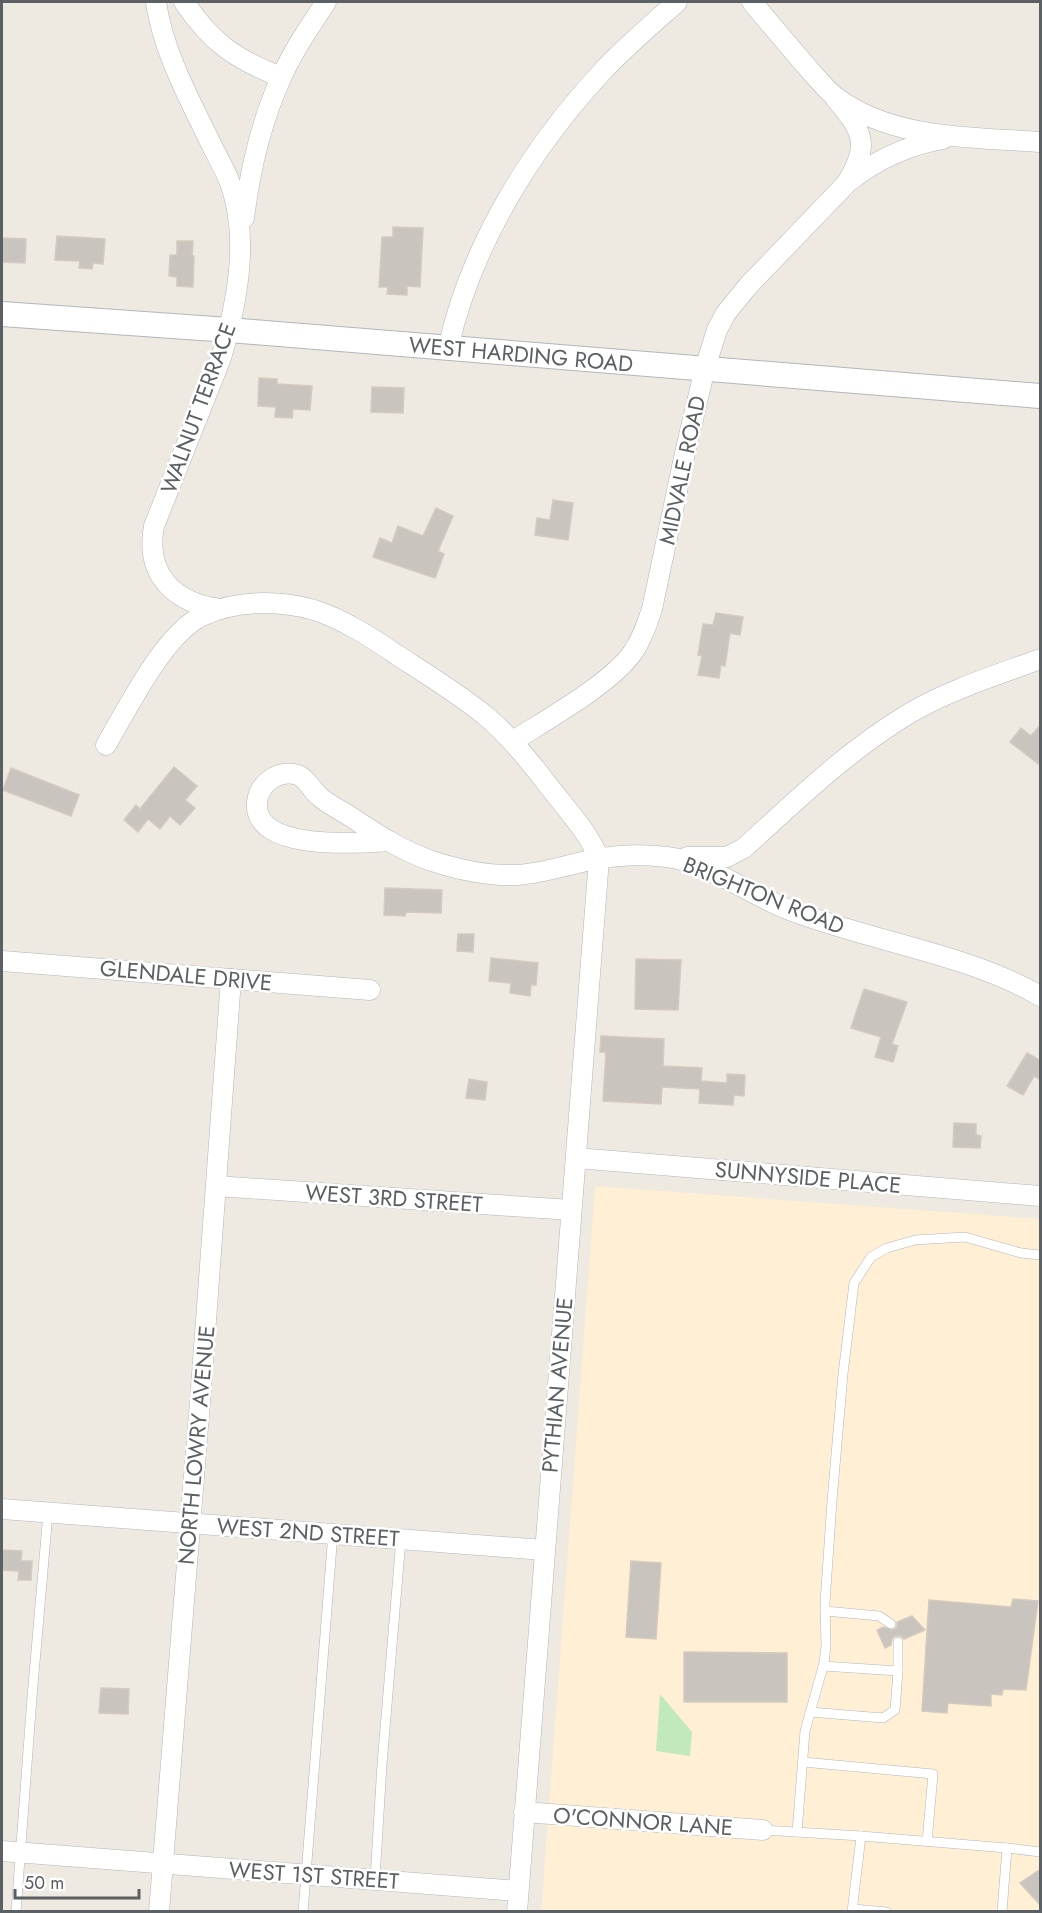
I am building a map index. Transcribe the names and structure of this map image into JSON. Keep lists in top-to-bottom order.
{
  "streets": {
    "street": [
      "WEST HARDING ROAD",
      "WALNUT TERRACE",
      "MIDVALE ROAD",
      "BRIGHTON ROAD",
      "GLENDALE DRIVE",
      "SUNNYSIDE PLACE",
      "WEST 3RD STREET",
      "PYTHIAN AVENUE",
      "NORTH LOWRY AVENUE",
      "WEST 2ND STREET",
      "O'CONNOR LANE",
      "WEST 1ST STREET"
    ]
  },
  "crossings": [
    ["WEST HARDING ROAD", "WALNUT TERRACE"],
    ["WEST HARDING ROAD", "MIDVALE ROAD"],
    ["BRIGHTON ROAD", "PYTHIAN AVENUE"],
    ["GLENDALE DRIVE", "NORTH LOWRY AVENUE"],
    ["SUNNYSIDE PLACE", "PYTHIAN AVENUE"],
    ["WEST 3RD STREET", "PYTHIAN AVENUE"],
    ["WEST 3RD STREET", "NORTH LOWRY AVENUE"],
    ["PYTHIAN AVENUE", "WEST 2ND STREET"],
    ["PYTHIAN AVENUE", "O'CONNOR LANE"],
    ["PYTHIAN AVENUE", "WEST 1ST STREET"],
    ["NORTH LOWRY AVENUE", "WEST 2ND STREET"],
    ["NORTH LOWRY AVENUE", "WEST 1ST STREET"]
  ],
  "scale_bar": "50 m"
}
